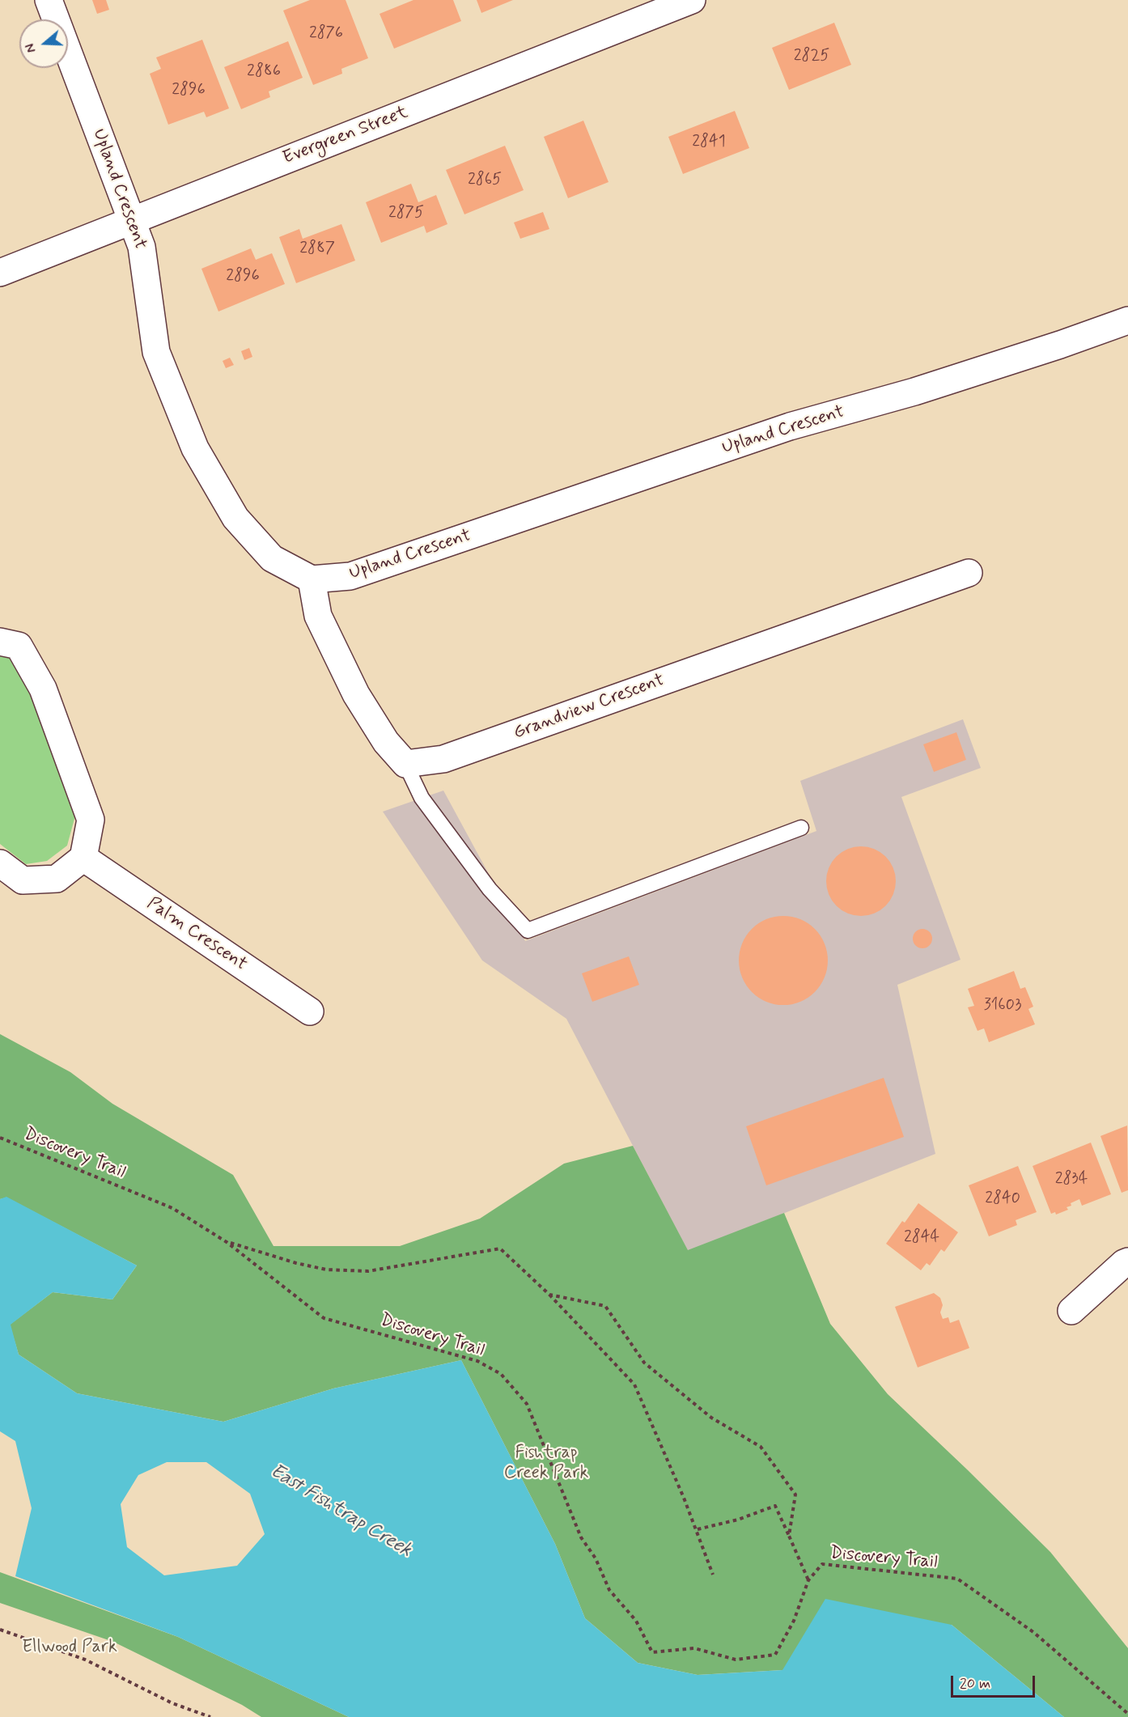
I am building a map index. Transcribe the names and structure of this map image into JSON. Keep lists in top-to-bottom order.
{
  "streets": {
    "street": [
      "Evergreen Street",
      "Upland Crescent",
      "Grandview Crescent",
      "Palm Crescent"
    ],
    "path": ["Discovery Trail"]
  },
  "crossings": [
    ["Evergreen Street", "Upland Crescent"]
  ],
  "water": ["East Fishtrap Creek"],
  "parks": ["Fishtrap Creek Park", "Ellwood Park"],
  "house_numbers": [
    "2876",
    "2825",
    "2886",
    "2896",
    "2841",
    "2865",
    "2875",
    "2887",
    "2896",
    "31603",
    "2834",
    "2840",
    "2844"
  ],
  "scale_bar": "20 m",
  "north": "left"
}
